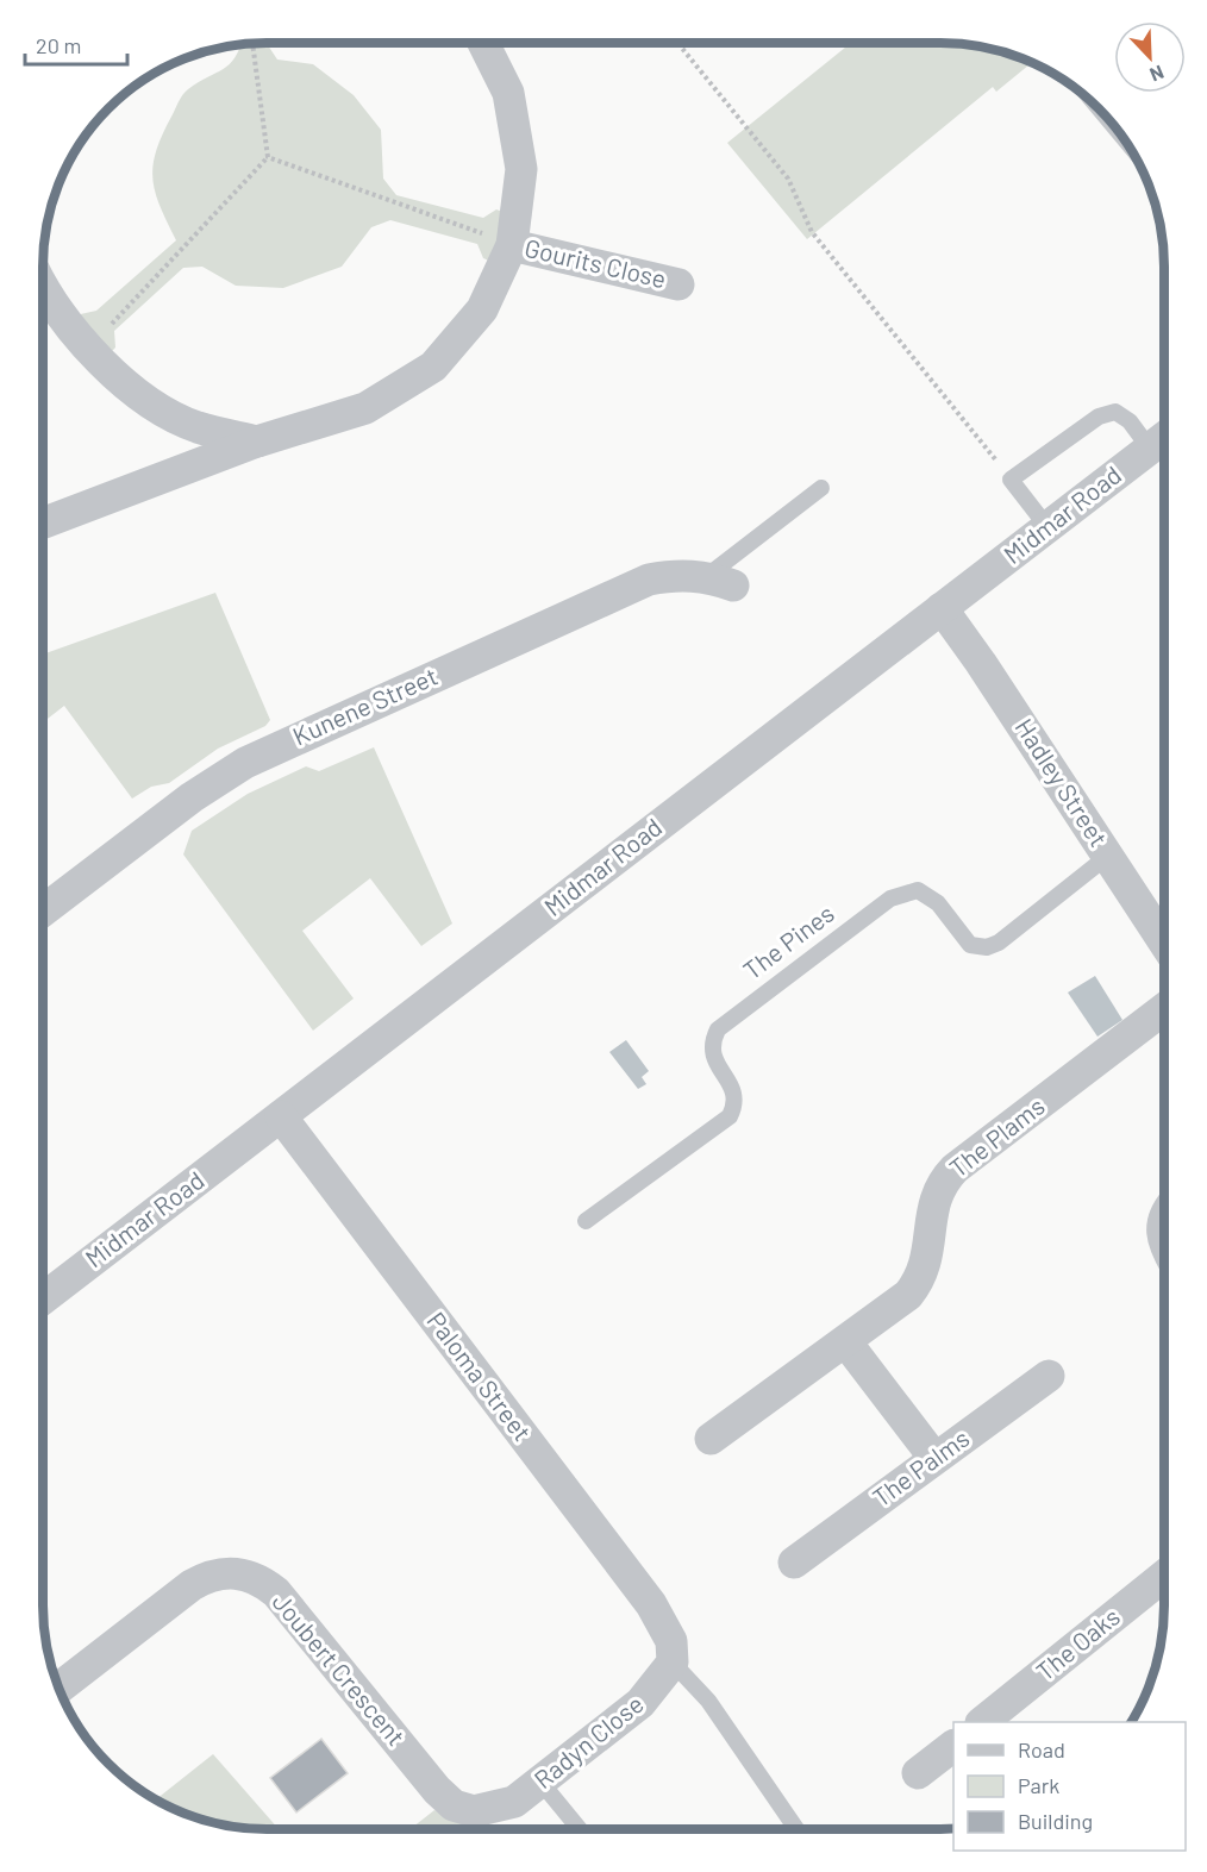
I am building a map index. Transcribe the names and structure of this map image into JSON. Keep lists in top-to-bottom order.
{
  "streets": {
    "street": [
      "Gourits Close",
      "Midmar Road",
      "Kunene Street",
      "Hadley Street",
      "The Plams",
      "Paloma Street",
      "The Palms",
      "The Oaks",
      "Joubert Crescent",
      "Radyn Close"
    ],
    "lane": ["The Pines"]
  },
  "crossings": [
    ["Midmar Road", "Hadley Street"],
    ["Midmar Road", "Paloma Street"],
    ["Hadley Street", "The Pines"],
    ["Paloma Street", "Radyn Close"],
    ["Joubert Crescent", "Radyn Close"]
  ],
  "legend": ["Road", "Park", "Building"],
  "scale_bar": "20 m",
  "north": "bottom right"
}
